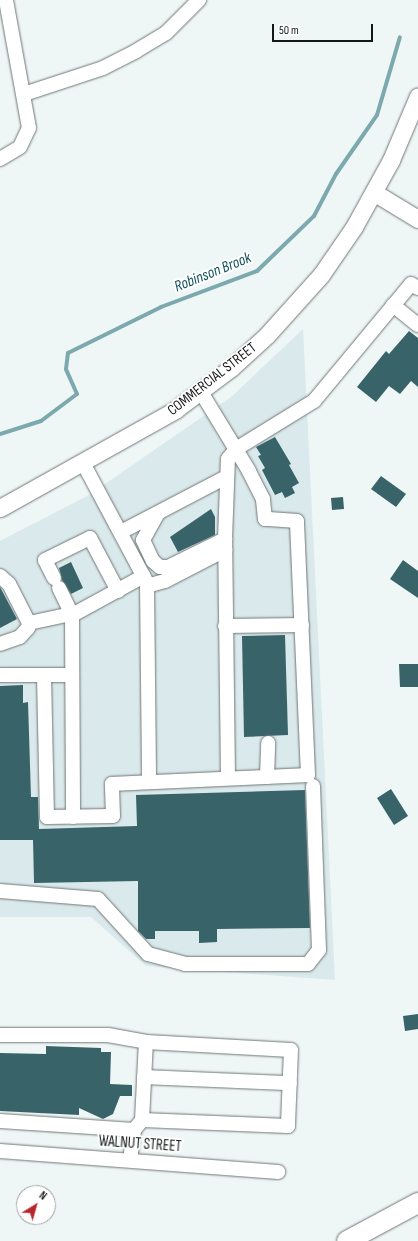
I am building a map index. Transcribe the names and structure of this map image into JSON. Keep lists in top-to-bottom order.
{
  "streets": {
    "main road": ["COMMERCIAL STREET"],
    "street": ["WALNUT STREET"]
  },
  "water": ["Robinson Brook"],
  "scale_bar": "50 m",
  "north": "top right"
}
